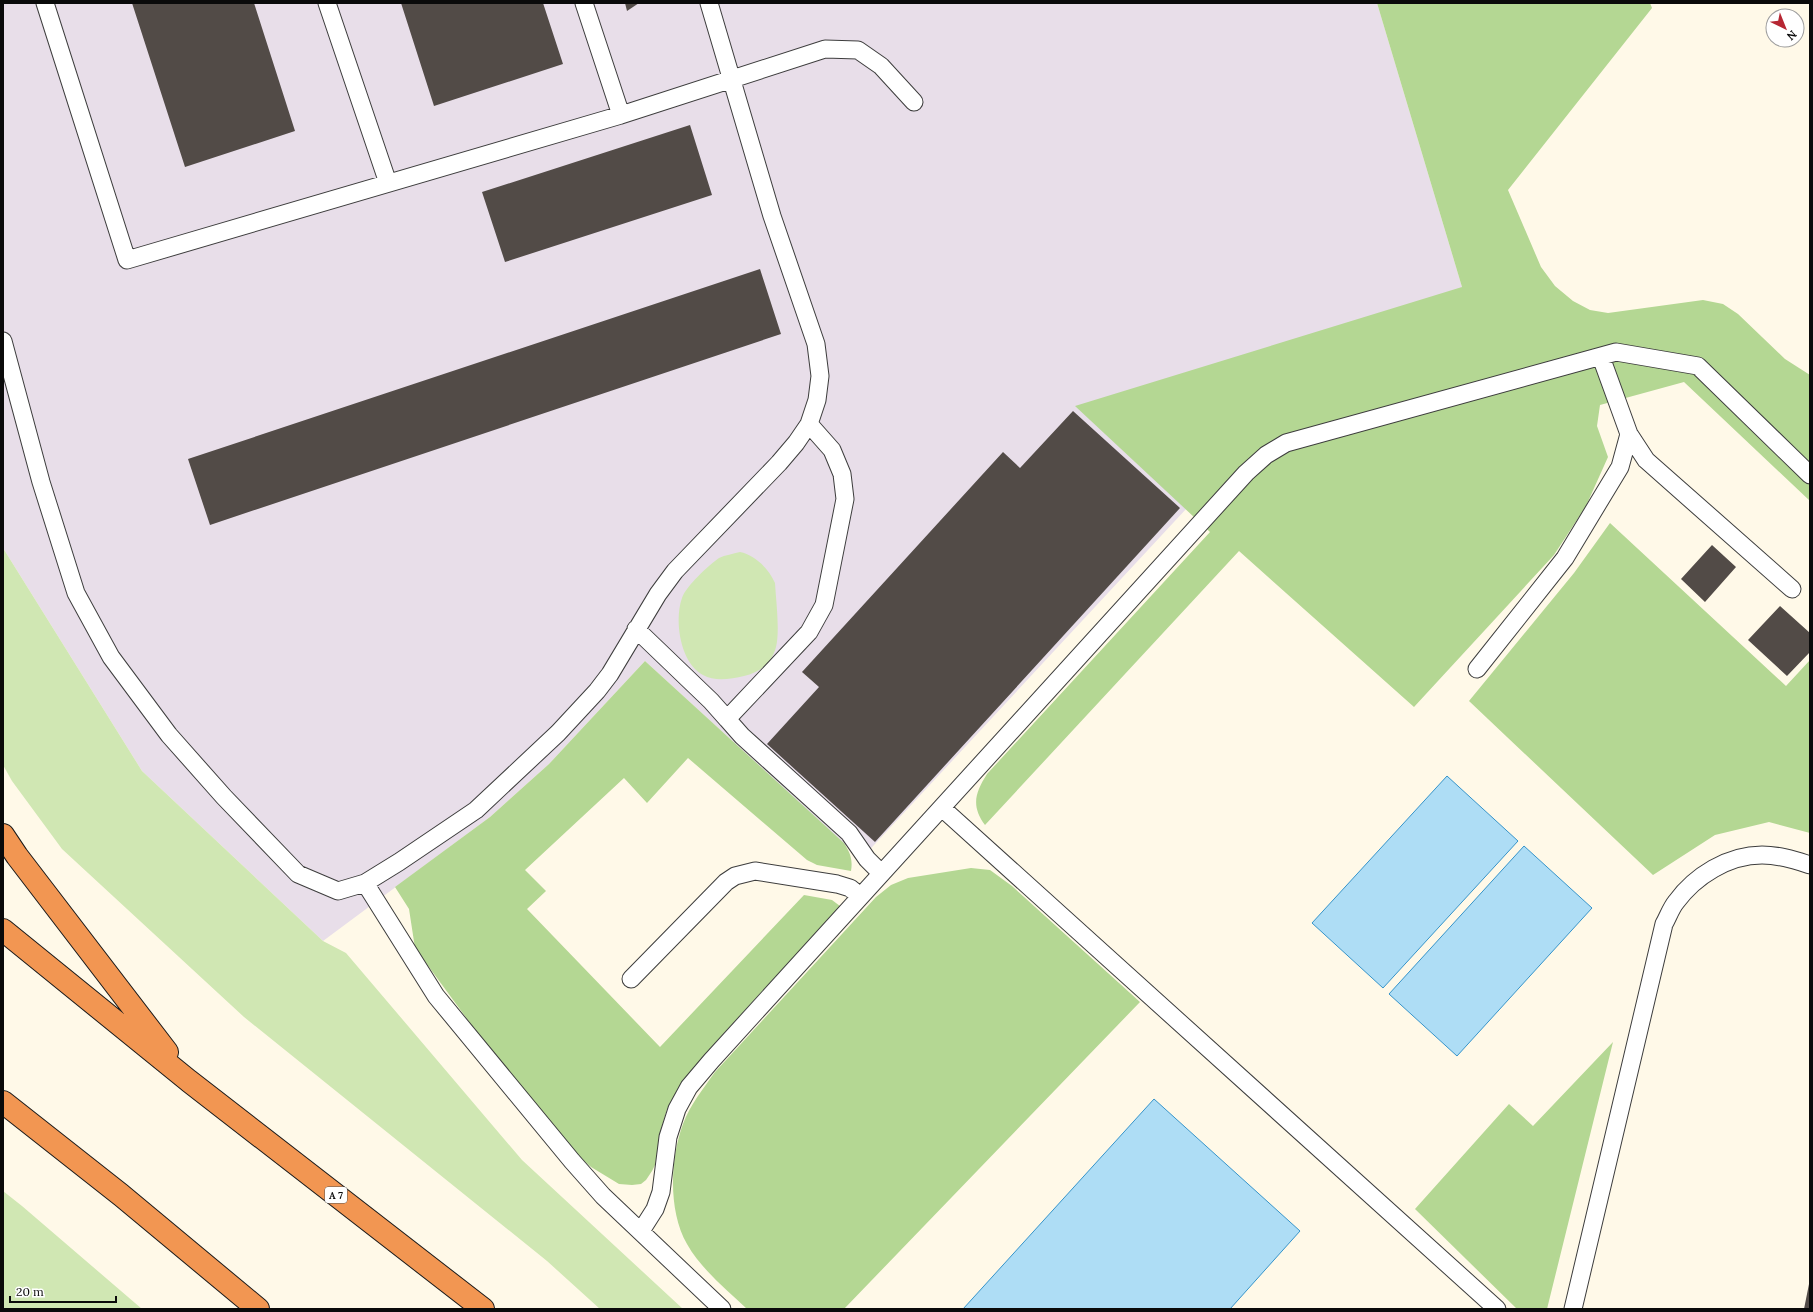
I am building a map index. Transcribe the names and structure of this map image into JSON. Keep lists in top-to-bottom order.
{
  "streets": {
    "highway": ["A 7"]
  },
  "scale_bar": "20 m",
  "north": "bottom right"
}
